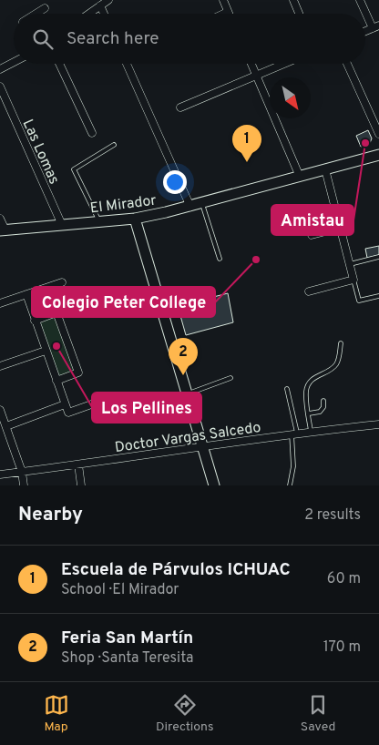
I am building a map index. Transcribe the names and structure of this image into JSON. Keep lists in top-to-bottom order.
{
  "streets": {
    "main road": ["El Mirador"],
    "street": ["Las Lomas", "Doctor Vargas Salcedo"]
  },
  "crossings": [
    ["Las Lomas", "El Mirador"]
  ],
  "places": ["Amistau", "Colegio Peter College", "Los Pellines"],
  "north": "bottom right",
  "page": {
    "search": "Search here",
    "pins": ["1", "2"],
    "heading": ["Nearby", "2 results"],
    "list": [
      {
        "mark": "1",
        "name": "Escuela de Párvulos ICHUAC",
        "note": "School · El Mirador",
        "value": "60 m"
      },
      {
        "mark": "2",
        "name": "Feria San Martín",
        "note": "Shop · Santa Teresita",
        "value": "170 m"
      }
    ],
    "nav": ["Map", "Directions", "Saved"]
  }
}
